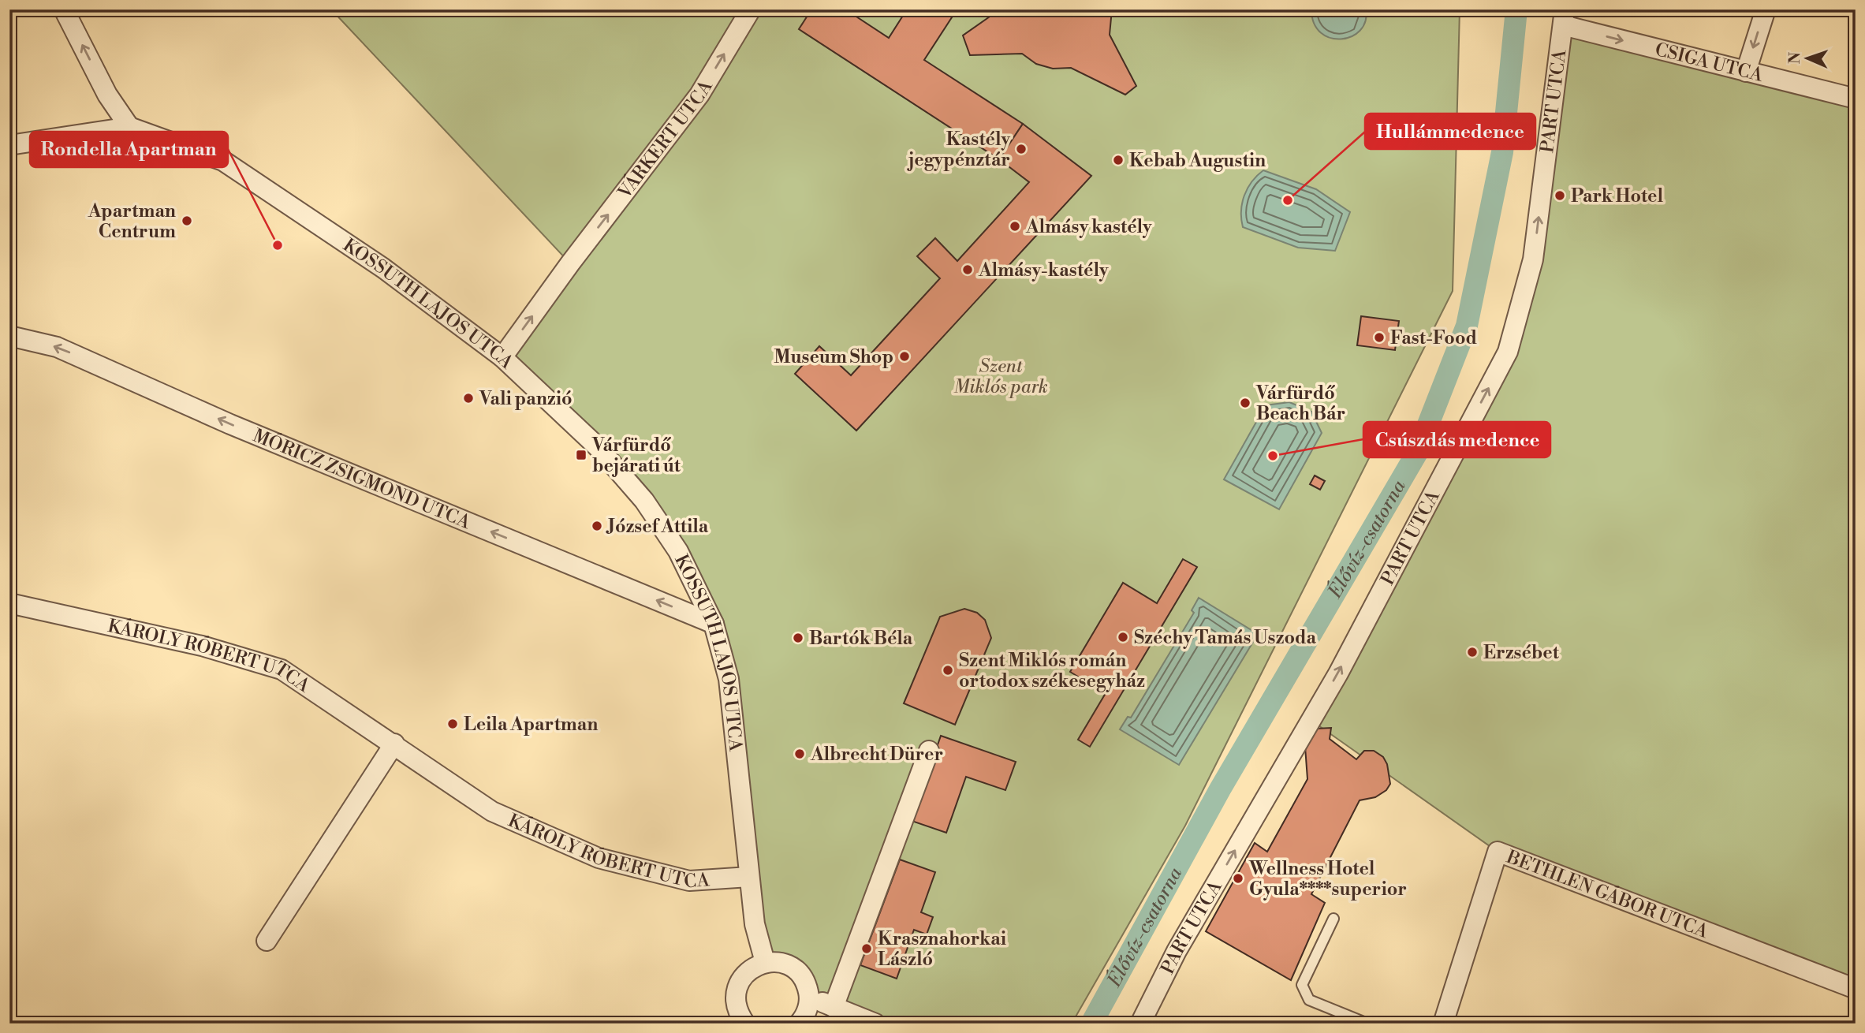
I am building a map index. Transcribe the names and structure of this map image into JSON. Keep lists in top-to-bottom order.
{
  "streets": {
    "street": [
      "CSIGA UTCA",
      "PART UTCA",
      "VÁRKERT UTCA",
      "KOSSUTH LAJOS UTCA",
      "MÓRICZ ZSIGMOND UTCA",
      "KÁROLY RÓBERT UTCA",
      "BETHLEN GÁBOR UTCA"
    ]
  },
  "crossings": [
    ["CSIGA UTCA", "PART UTCA"],
    ["VÁRKERT UTCA", "KOSSUTH LAJOS UTCA"],
    ["KOSSUTH LAJOS UTCA", "MÓRICZ ZSIGMOND UTCA"],
    ["KOSSUTH LAJOS UTCA", "KÁROLY RÓBERT UTCA"]
  ],
  "one_way": [
    "CSIGA UTCA",
    "PART UTCA",
    "VÁRKERT UTCA",
    "MÓRICZ ZSIGMOND UTCA"
  ],
  "water": ["Élővíz-csatorna"],
  "parks": ["Szent Miklós park"],
  "places": {
    "other": [
      "Kastély jegypénztár",
      "Kebab Augustin",
      "Park Hotel",
      "Hullámmedence",
      "Apartman Centrum",
      "Almásy kastély",
      "Rondella Apartman",
      "Almásy-kastély",
      "Fast-Food",
      "Museum Shop",
      "Vali panzió",
      "Várfürdő Beach Bár",
      "Csúszdás medence",
      "József Attila",
      "Széchy Tamás Uszoda",
      "Bartók Béla",
      "Erzsébet",
      "Szent Miklós román ortodox székesegyház",
      "Leila Apartman",
      "Albrecht Dürer",
      "Wellness Hotel Gyula****superior",
      "Krasznahorkai László"
    ],
    "transit": ["Várfürdő bejárati út"]
  },
  "north": "left"
}
